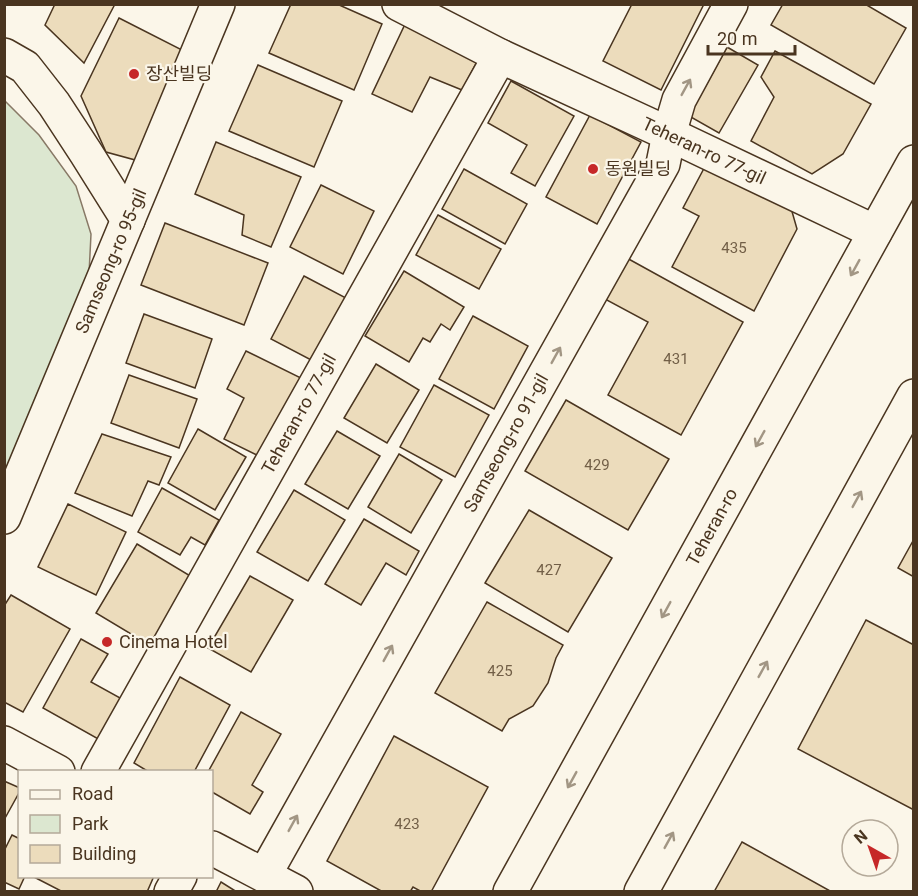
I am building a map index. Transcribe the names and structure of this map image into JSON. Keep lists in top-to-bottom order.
{
  "streets": {
    "street": [
      "Teheran-ro 77-gil",
      "Samseong-ro 95-gil",
      "Samseong-ro 91-gil",
      "Teheran-ro"
    ]
  },
  "crossings": [
    ["Teheran-ro 77-gil", "Samseong-ro 91-gil"],
    ["Teheran-ro 77-gil", "Teheran-ro"]
  ],
  "one_way": ["Samseong-ro 91-gil"],
  "places": ["장산빌딩", "동원빌딩", "Cinema Hotel"],
  "house_numbers": [
    "435",
    "431",
    "429",
    "427",
    "425",
    "423"
  ],
  "legend": ["Road", "Park", "Building"],
  "scale_bar": "20 m",
  "north": "top left"
}
